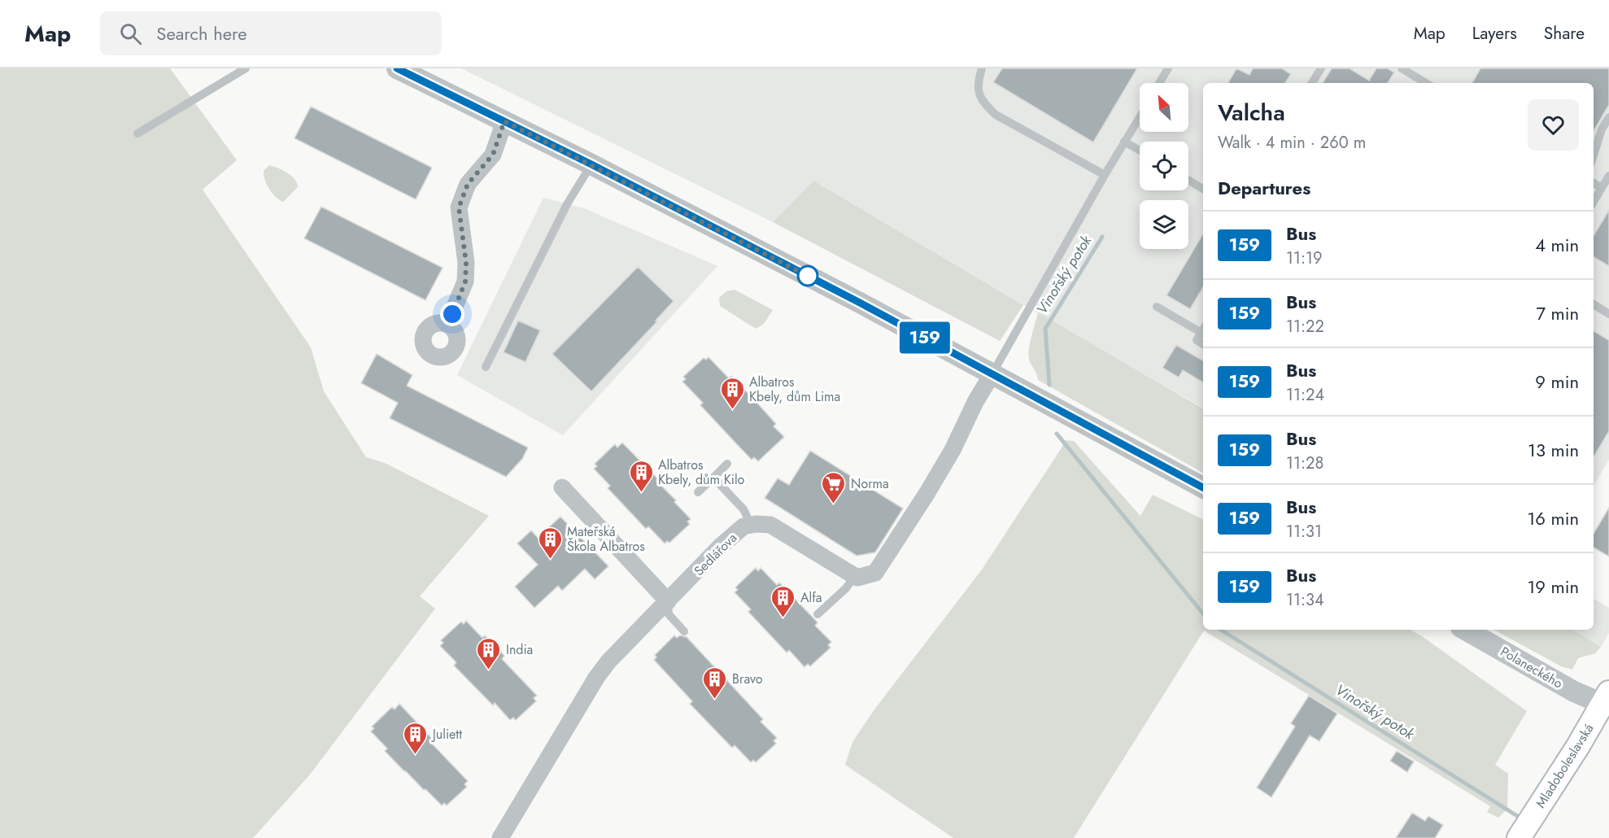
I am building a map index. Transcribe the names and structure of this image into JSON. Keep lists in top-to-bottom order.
{
  "streets": {
    "main road": ["Mladoboleslavská"],
    "street": ["Sedlářova", "Polaneckého"]
  },
  "crossings": [
    ["Polaneckého", "Mladoboleslavská"]
  ],
  "water": ["Vinořský potok"],
  "places": {
    "building": [
      "Albatros Kbely, dům Lima",
      "Albatros Kbely, dům Kilo",
      "Mateřská Škola Albatros",
      "Alfa",
      "India",
      "Bravo",
      "Juliett"
    ],
    "supermarket": ["Norma"]
  },
  "lines": ["bus line 159"],
  "north": "top left",
  "page": {
    "header": "Map",
    "search": "Search here",
    "nav": ["Map", "Layers", "Share"],
    "on_map": "159",
    "heading": [
      ["Valcha", "Walk · 4 min · 260 m"],
      "Departures"
    ],
    "list": [
      {
        "mark": "159",
        "name": "Bus",
        "note": "11:19",
        "value": "4 min"
      },
      {
        "mark": "159",
        "name": "Bus",
        "note": "11:22",
        "value": "7 min"
      },
      {
        "mark": "159",
        "name": "Bus",
        "note": "11:24",
        "value": "9 min"
      },
      {
        "mark": "159",
        "name": "Bus",
        "note": "11:28",
        "value": "13 min"
      },
      {
        "mark": "159",
        "name": "Bus",
        "note": "11:31",
        "value": "16 min"
      },
      {
        "mark": "159",
        "name": "Bus",
        "note": "11:34",
        "value": "19 min"
      }
    ]
  }
}
